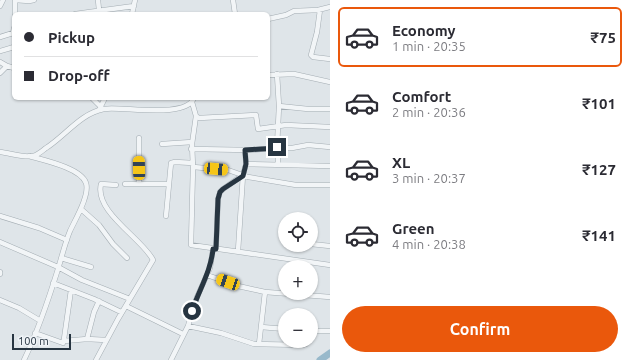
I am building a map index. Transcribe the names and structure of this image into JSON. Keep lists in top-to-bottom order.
{
  "scale_bar": "100 m",
  "page": {
    "list": [
      {
        "name": "Economy",
        "note": "1 min · 20:35",
        "value": "₹75"
      },
      {
        "name": "Comfort",
        "note": "2 min · 20:36",
        "value": "₹101"
      },
      {
        "name": "XL",
        "note": "3 min · 20:37",
        "value": "₹127"
      },
      {
        "name": "Green",
        "note": "4 min · 20:38",
        "value": "₹141"
      }
    ],
    "banner": ["Pickup", "Drop-off"],
    "map_buttons": ["+", "−"],
    "buttons": "Confirm",
    "scale": "100 m"
  }
}
